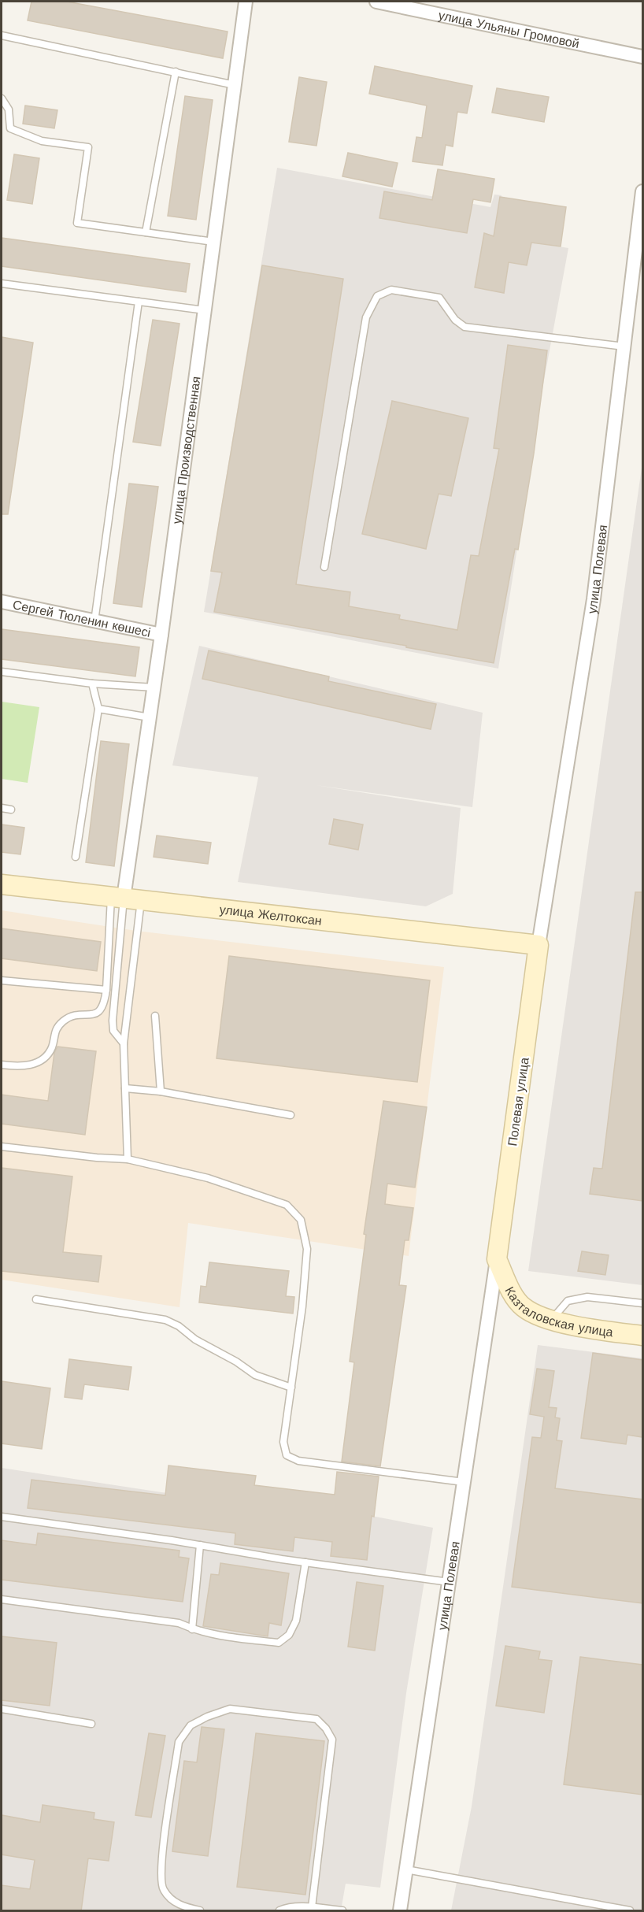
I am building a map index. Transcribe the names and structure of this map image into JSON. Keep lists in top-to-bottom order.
{
  "streets": {
    "street": [
      "улица Ульяны Громовой",
      "улица Производственная",
      "улица Полевая",
      "Сергей Тюленин көшесі",
      "улица Желтоксан",
      "Полевая улица",
      "Казталовская улица"
    ]
  },
  "crossings": [
    ["улица Производственная", "Сергей Тюленин көшесі"],
    ["улица Производственная", "улица Желтоксан"],
    ["улица Полевая", "улица Желтоксан"],
    ["улица Полевая", "Полевая улица"],
    ["улица Полевая", "Казталовская улица"],
    ["улица Желтоксан", "Полевая улица"],
    ["Полевая улица", "Казталовская улица"]
  ]
}
